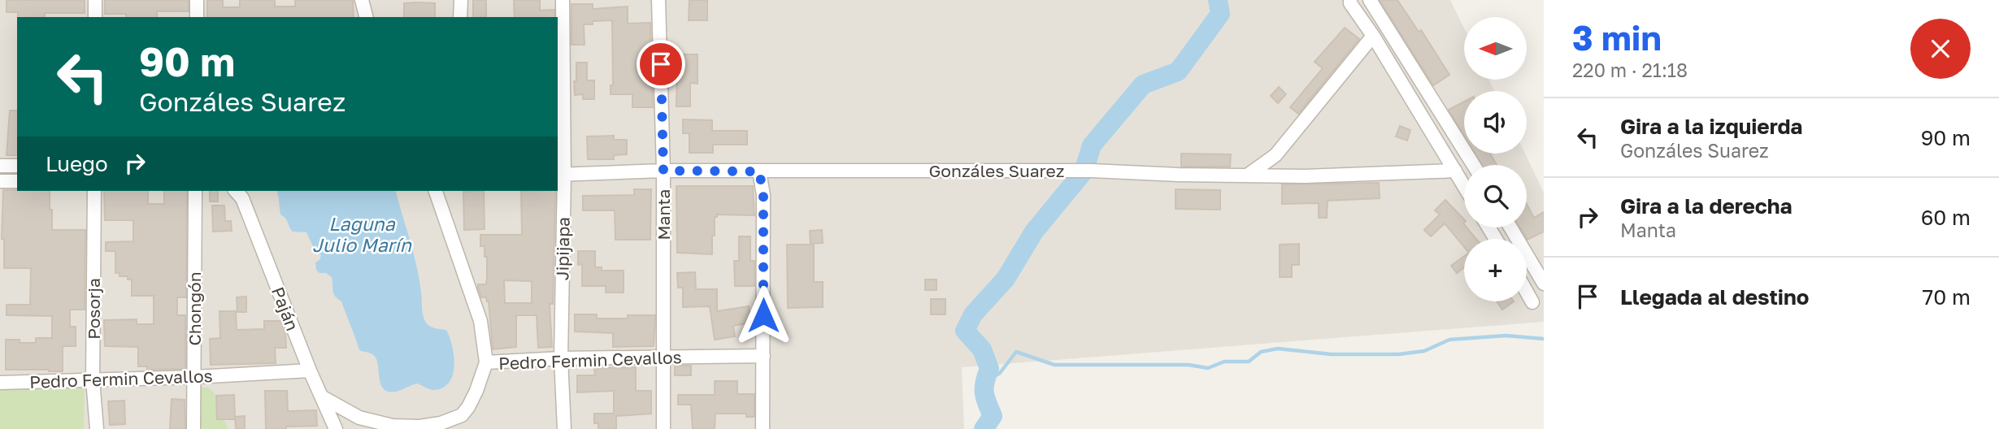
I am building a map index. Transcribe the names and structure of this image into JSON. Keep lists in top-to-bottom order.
{
  "streets": {
    "street": [
      "Gonzáles Suarez",
      "Manta",
      "Jipijapa",
      "Posorja",
      "Chongón",
      "Paján",
      "Pedro Fermin Cevallos"
    ]
  },
  "crossings": [
    ["Gonzáles Suarez", "Manta"],
    ["Gonzáles Suarez", "Jipijapa"],
    ["Manta", "Pedro Fermin Cevallos"],
    ["Jipijapa", "Pedro Fermin Cevallos"],
    ["Posorja", "Pedro Fermin Cevallos"],
    ["Chongón", "Pedro Fermin Cevallos"],
    ["Paján", "Pedro Fermin Cevallos"]
  ],
  "water": ["Laguna Julio Marín"],
  "north": "left",
  "page": {
    "heading": ["3 min", "220 m · 21:18"],
    "map_buttons": "+",
    "turn": ["90 m", "Gonzáles Suarez"],
    "list": [
      {
        "name": "Gira a la izquierda",
        "note": "Gonzáles Suarez",
        "value": "90 m"
      },
      {
        "name": "Gira a la derecha",
        "note": "Manta",
        "value": "60 m"
      },
      {
        "name": "Llegada al destino",
        "value": "70 m"
      }
    ],
    "then": "Luego"
  }
}
